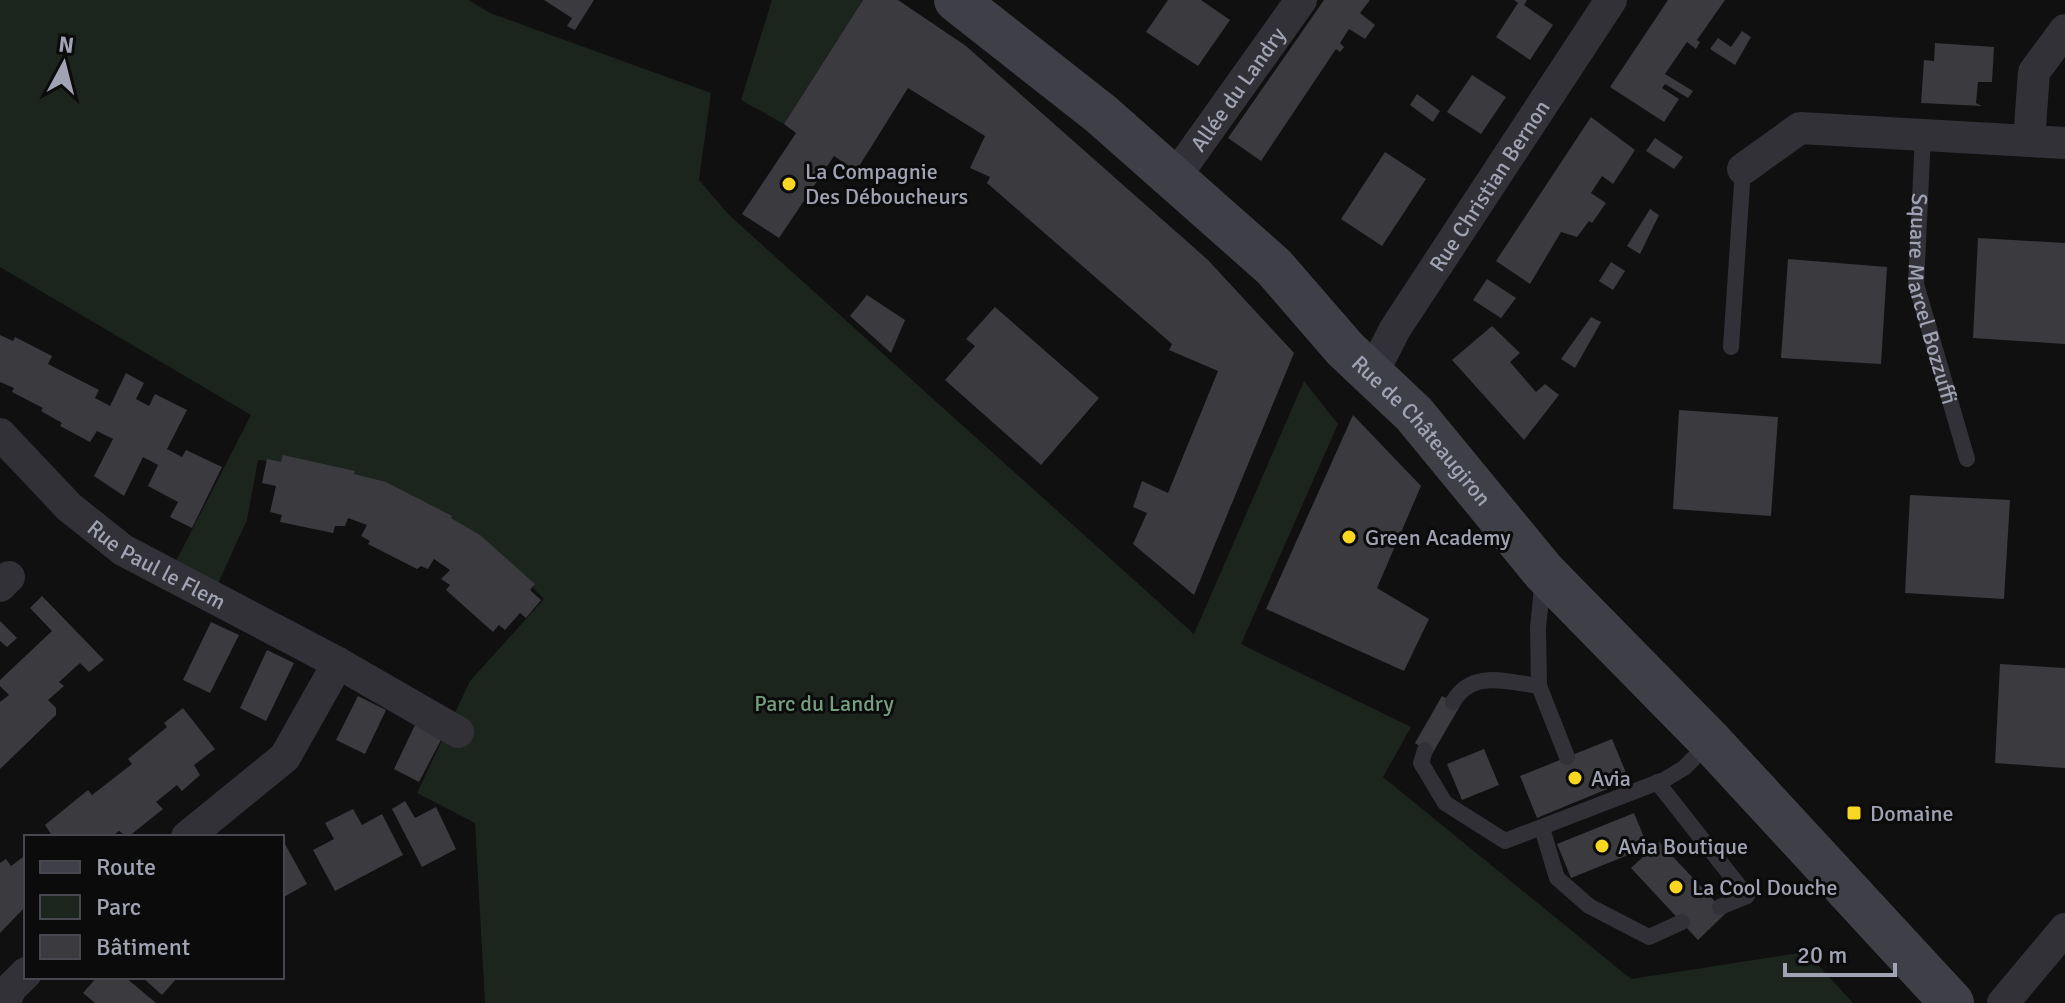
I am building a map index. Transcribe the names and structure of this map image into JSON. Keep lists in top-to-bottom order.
{
  "streets": {
    "main road": ["Rue de Châteaugiron"],
    "street": ["Allée du Landry", "Rue Christian Bernon", "Rue Paul le Flem"],
    "lane": ["Square Marcel Bozzuffi"]
  },
  "crossings": [
    ["Allée du Landry", "Rue de Châteaugiron"],
    ["Rue Christian Bernon", "Rue de Châteaugiron"]
  ],
  "parks": ["Parc du Landry"],
  "places": {
    "other": [
      "La Compagnie Des Déboucheurs",
      "Green Academy",
      "Avia",
      "Avia Boutique",
      "La Cool Douche"
    ],
    "transit": ["Domaine"]
  },
  "legend": ["Route", "Parc", "Bâtiment"],
  "scale_bar": "20 m",
  "north": "top"
}
